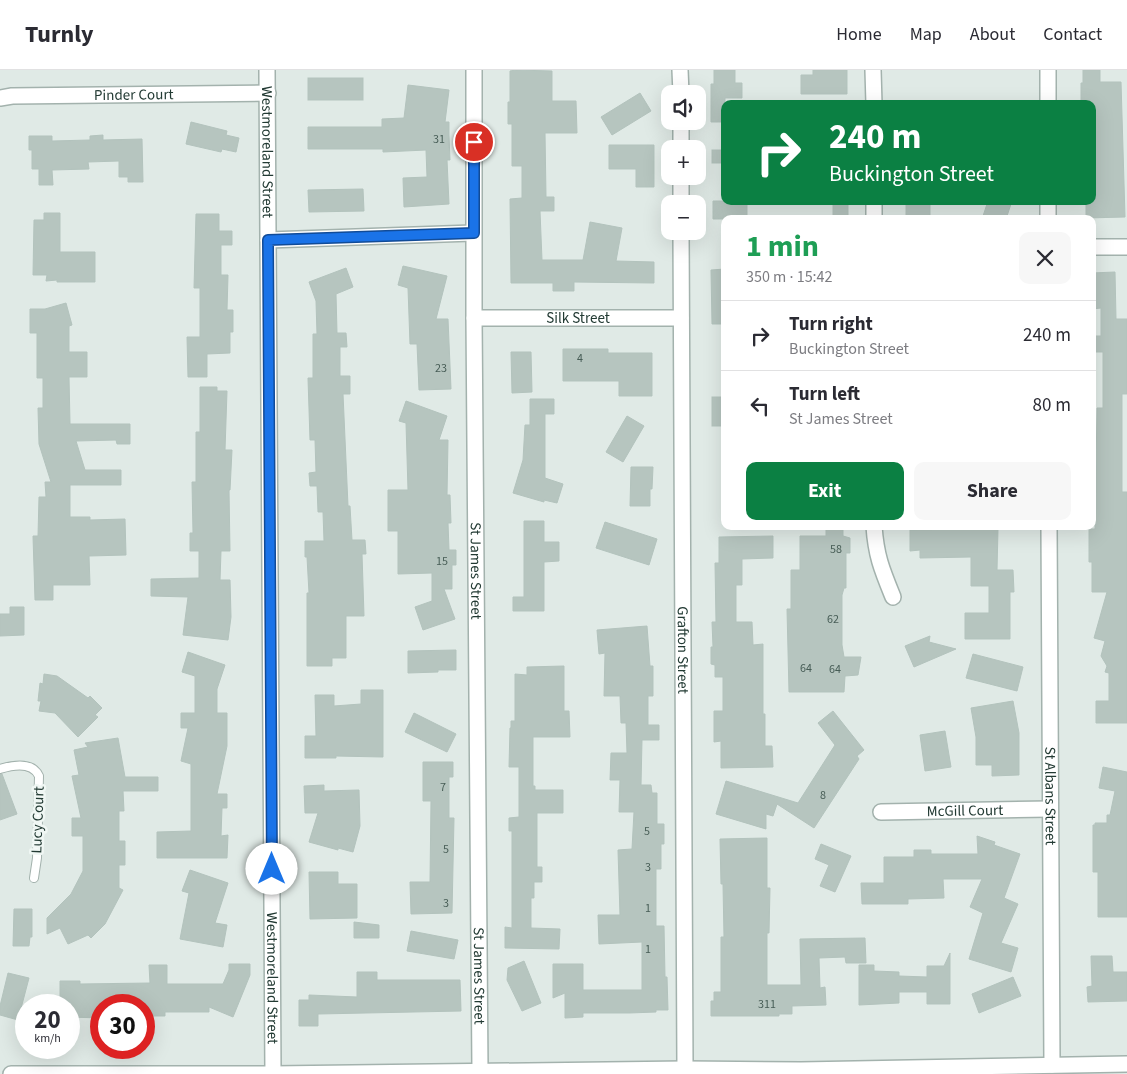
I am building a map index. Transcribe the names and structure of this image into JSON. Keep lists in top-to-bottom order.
{
  "streets": {
    "street": [
      "Pinder Court",
      "Westmoreland Street",
      "Silk Street",
      "St James Street",
      "Grafton Street",
      "St Albans Street",
      "McGill Court"
    ],
    "lane": ["Lucy Court"]
  },
  "crossings": [
    ["Pinder Court", "Westmoreland Street"],
    ["Silk Street", "St James Street"],
    ["Silk Street", "Grafton Street"],
    ["St Albans Street", "McGill Court"]
  ],
  "house_numbers": [
    "31",
    "4",
    "23",
    "58",
    "15",
    "62",
    "64",
    "64",
    "7",
    "8",
    "5",
    "5",
    "3",
    "3",
    "1",
    "1",
    "311"
  ],
  "page": {
    "header": "Turnly",
    "nav": [
      "Home",
      "Map",
      "About",
      "Contact"
    ],
    "map_buttons": ["+", "−"],
    "turn": ["240 m", "Buckington Street"],
    "heading": ["1 min", "350 m · 15:42"],
    "list": [
      {
        "name": "Turn right",
        "note": "Buckington Street",
        "value": "240 m"
      },
      {
        "name": "Turn left",
        "note": "St James Street",
        "value": "80 m"
      }
    ],
    "buttons": ["Exit", "Share"],
    "speed": "20 km/h",
    "limit": "30"
  }
}
